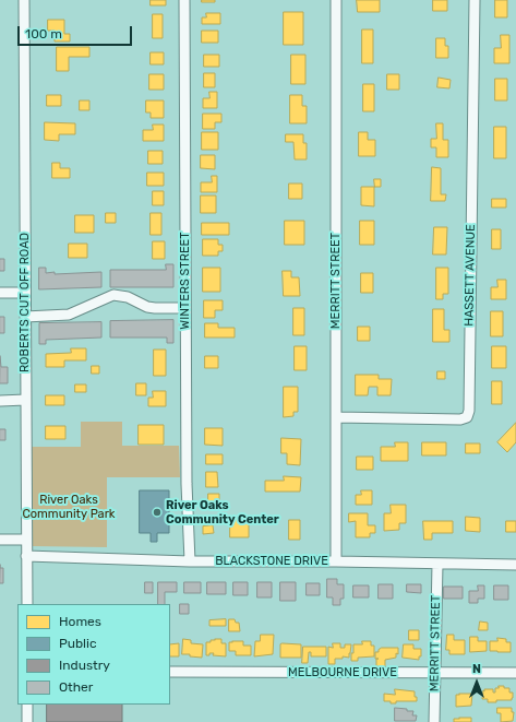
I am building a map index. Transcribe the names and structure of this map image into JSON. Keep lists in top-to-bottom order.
{
  "streets": {
    "street": [
      "HASSETT AVENUE",
      "WINTERS STREET",
      "MERRITT STREET",
      "ROBERTS CUT OFF ROAD",
      "BLACKSTONE DRIVE",
      "MELBOURNE DRIVE"
    ]
  },
  "crossings": [
    ["HASSETT AVENUE", "MERRITT STREET"],
    ["WINTERS STREET", "BLACKSTONE DRIVE"],
    ["MERRITT STREET", "BLACKSTONE DRIVE"],
    ["MERRITT STREET", "MELBOURNE DRIVE"],
    ["ROBERTS CUT OFF ROAD", "BLACKSTONE DRIVE"]
  ],
  "parks": ["River Oaks Community Park"],
  "places": ["River Oaks Community Center"],
  "legend": [
    "Homes",
    "Public",
    "Industry",
    "Other"
  ],
  "scale_bar": "100 m",
  "north": "top"
}
